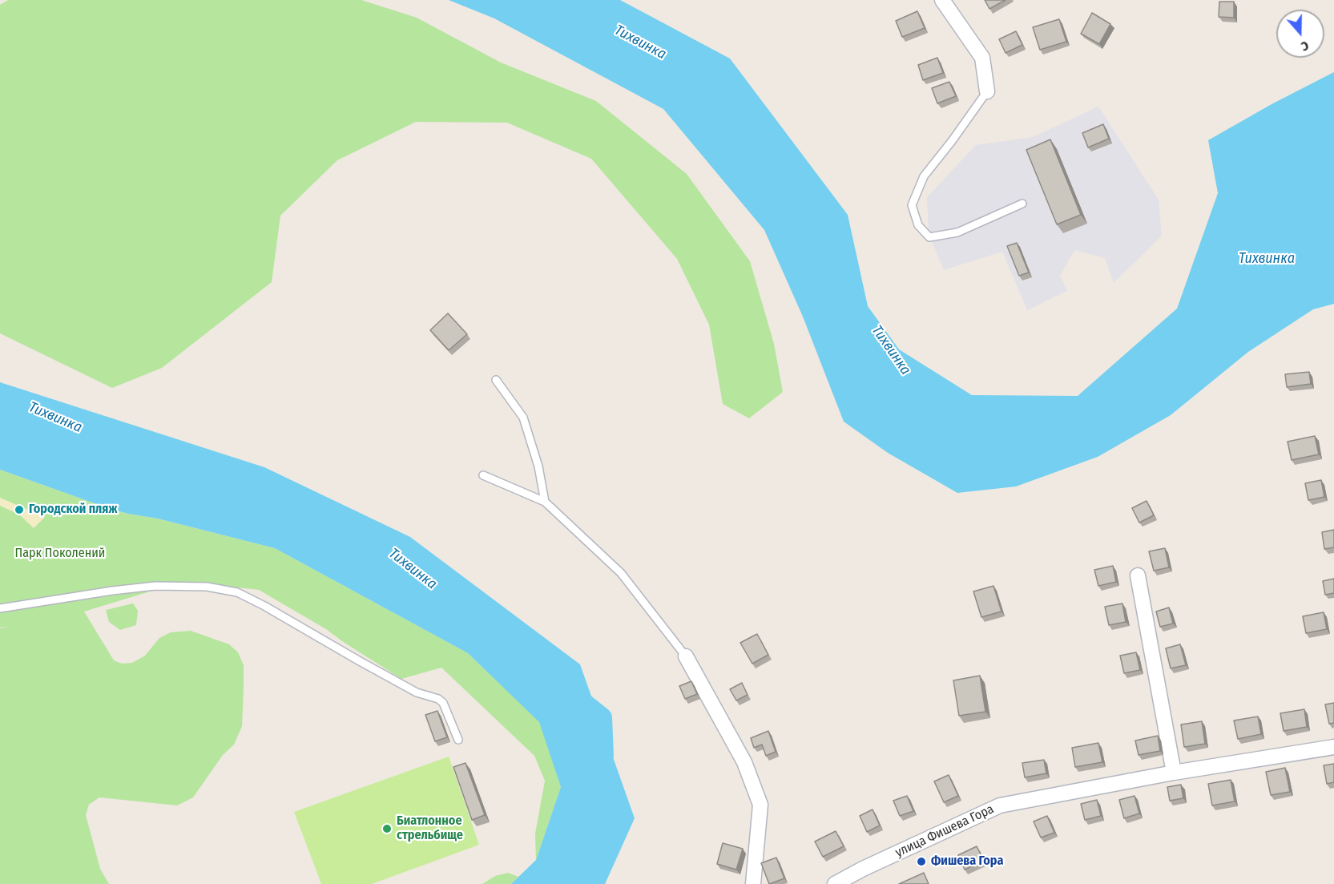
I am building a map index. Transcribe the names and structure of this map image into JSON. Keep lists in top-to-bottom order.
{
  "streets": {
    "street": ["улица Фишева Гора"]
  },
  "water": ["Тихвинка"],
  "parks": ["Парк Поколений"],
  "places": ["Городской пляж", "Биатлонное стрельбище", "Фишева Гора"],
  "north": "bottom"
}
